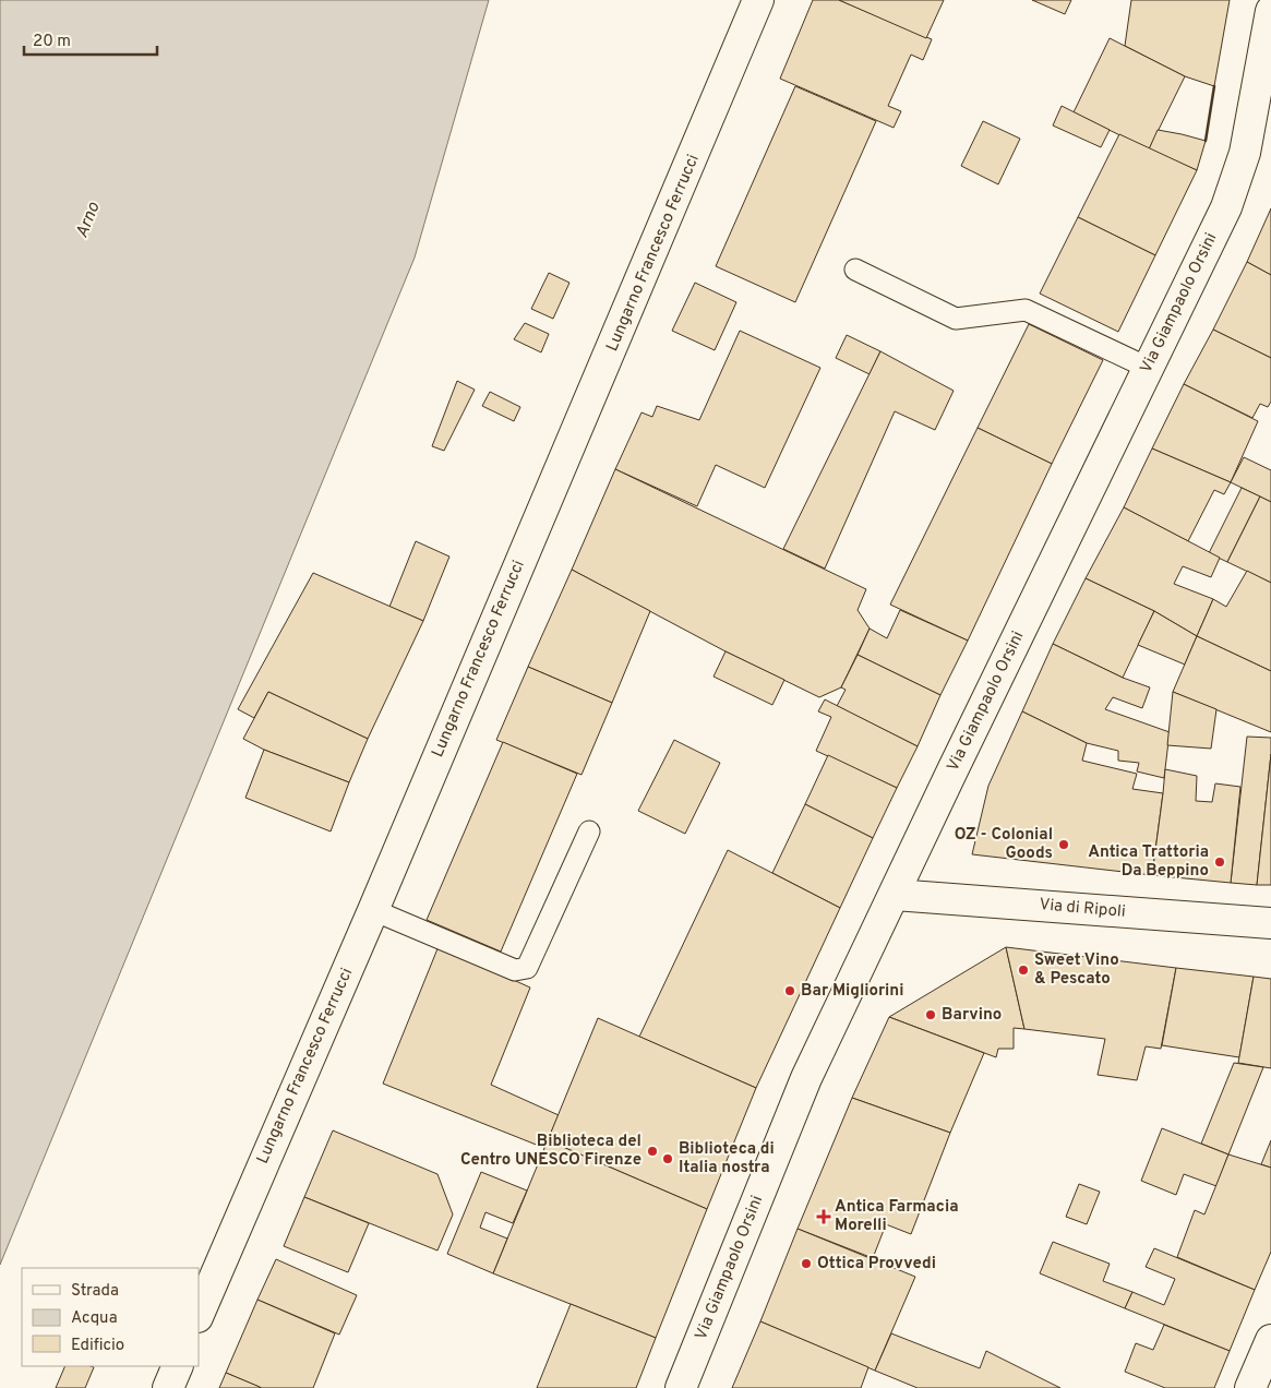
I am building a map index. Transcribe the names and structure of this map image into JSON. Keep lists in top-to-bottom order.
{
  "streets": {
    "street": ["Lungarno Francesco Ferrucci", "Via Giampaolo Orsini", "Via di Ripoli"]
  },
  "crossings": [
    ["Via Giampaolo Orsini", "Via di Ripoli"]
  ],
  "water": ["Arno"],
  "places": {
    "other": [
      "OZ - Colonial Goods",
      "Antica Trattoria Da Beppino",
      "Sweet Vino & Pescato",
      "Bar Migliorini",
      "Barvino",
      "Biblioteca del Centro UNESCO Firenze",
      "Biblioteca di Italia nostra",
      "Ottica Provvedi"
    ],
    "health": ["Antica Farmacia Morelli"]
  },
  "legend": ["Strada", "Acqua", "Edificio"],
  "scale_bar": "20 m"
}
